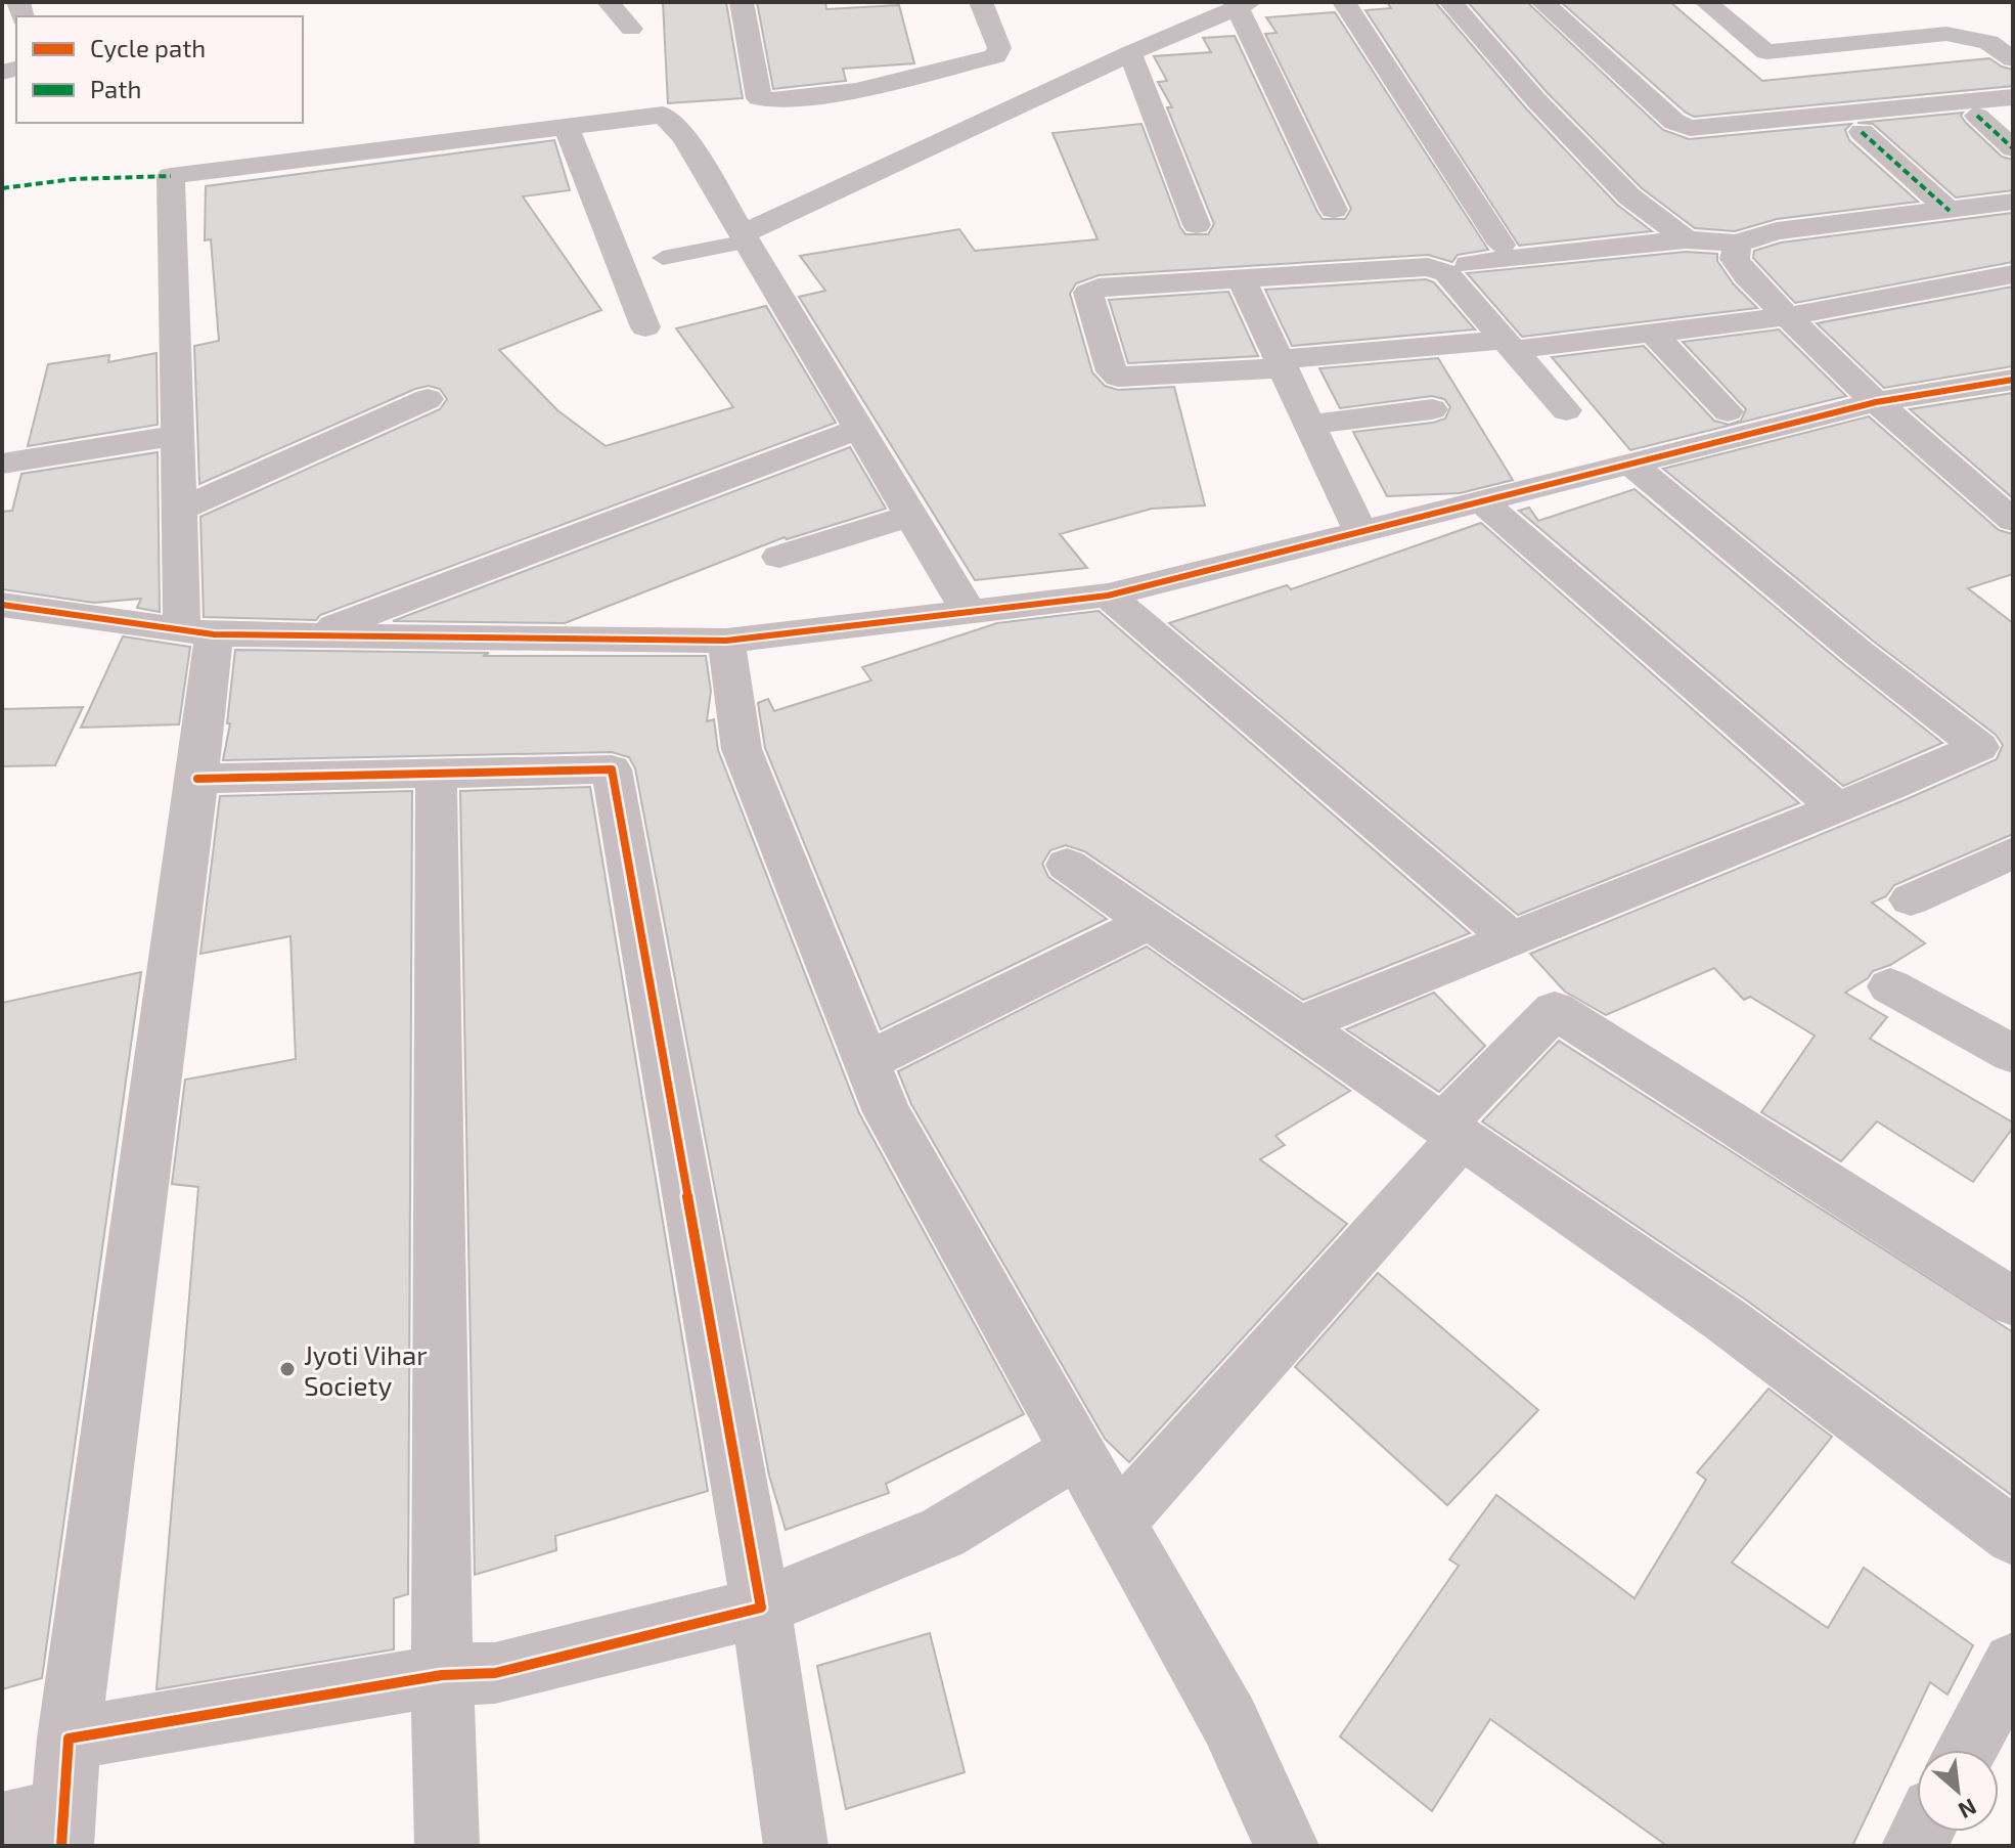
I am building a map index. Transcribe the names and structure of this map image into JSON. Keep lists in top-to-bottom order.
{
  "places": ["Jyoti Vihar Society"],
  "legend": ["Cycle path", "Path"],
  "north": "bottom right"
}
